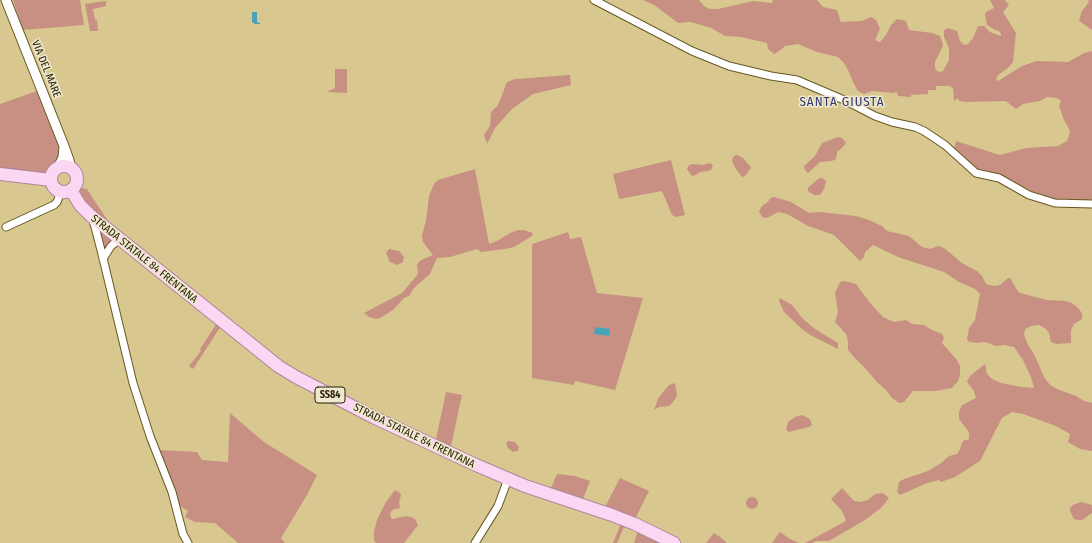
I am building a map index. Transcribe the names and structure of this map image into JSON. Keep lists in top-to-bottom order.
{
  "streets": {
    "main road": ["STRADA STATALE 84 FRENTANA", "SS84"],
    "street": ["VIA DEL MARE"]
  },
  "crossings": [
    ["VIA DEL MARE", "STRADA STATALE 84 FRENTANA"]
  ],
  "districts": ["SANTA GIUSTA"]
}
